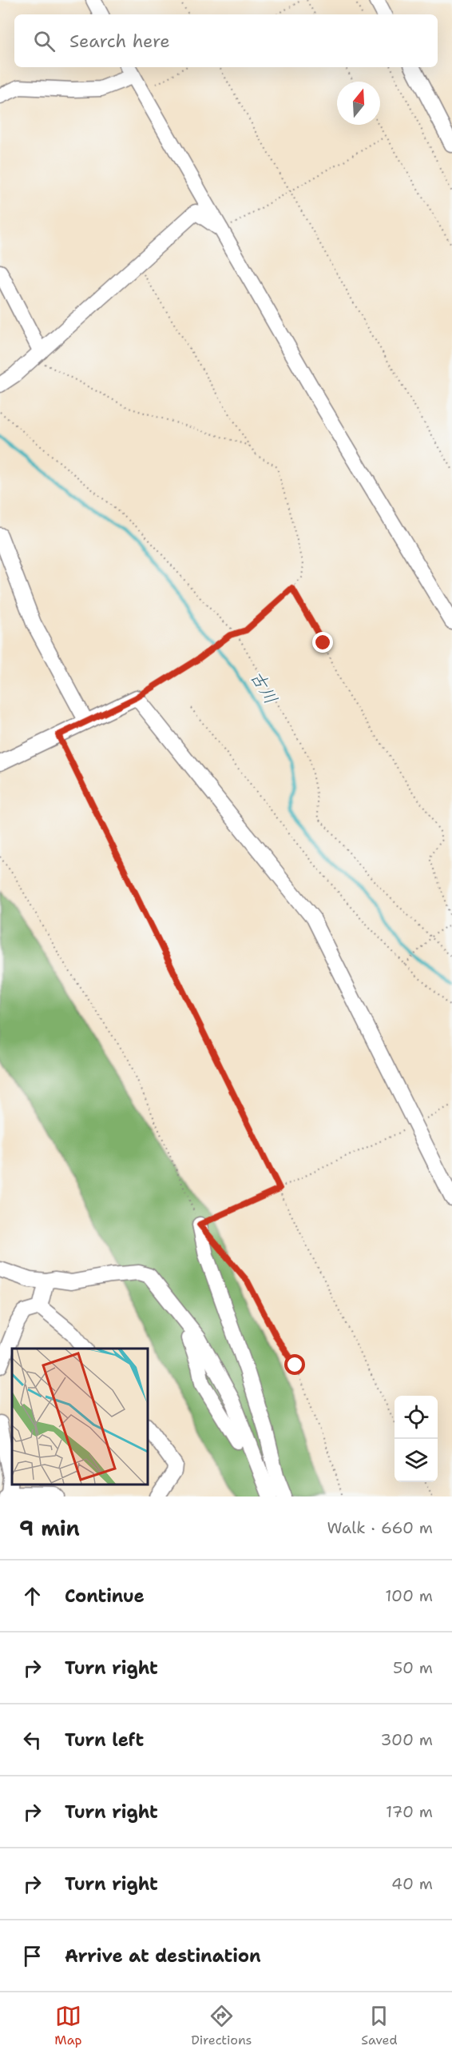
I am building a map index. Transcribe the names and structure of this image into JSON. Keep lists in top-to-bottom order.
{
  "water": ["古川"],
  "north": "top",
  "page": {
    "search": "Search here",
    "heading": ["9 min", "Walk · 660 m"],
    "list": [
      ["Continue", "100 m"],
      ["Turn right", "50 m"],
      ["Turn left", "300 m"],
      ["Turn right", "170 m"],
      ["Turn right", "40 m"],
      "Arrive at destination"
    ],
    "nav": ["Map", "Directions", "Saved"]
  }
}
